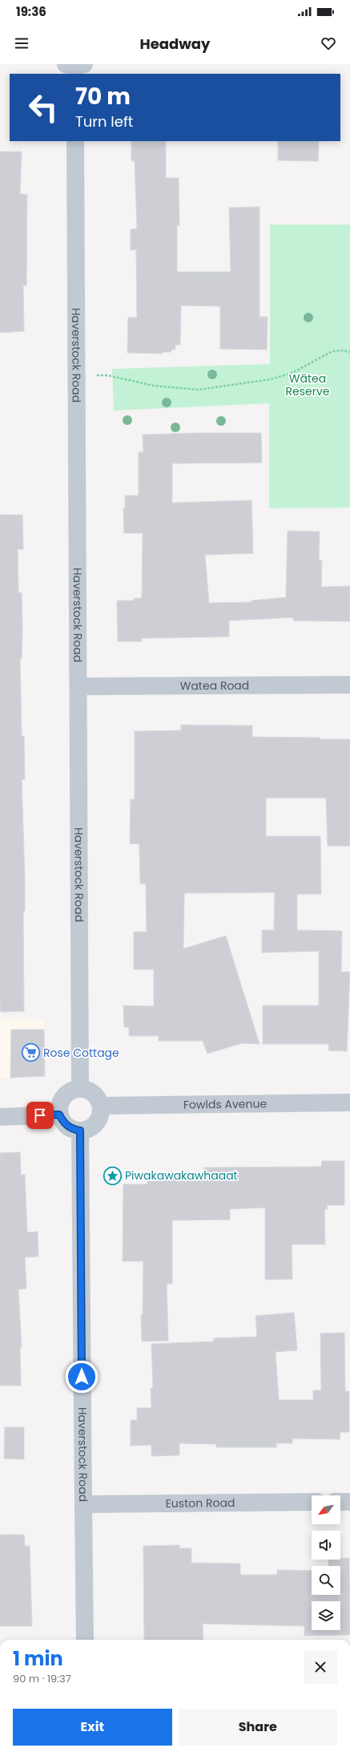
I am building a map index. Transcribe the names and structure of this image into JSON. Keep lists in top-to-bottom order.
{
  "streets": {
    "street": [
      "Haverstock Road",
      "Watea Road",
      "Fowlds Avenue",
      "Euston Road"
    ]
  },
  "crossings": [
    ["Haverstock Road", "Watea Road"],
    ["Haverstock Road", "Fowlds Avenue"],
    ["Haverstock Road", "Euston Road"]
  ],
  "parks": ["Wātea Reserve"],
  "places": {
    "supermarket": ["Rose Cottage"],
    "place": ["Piwakawakawhaaat"]
  },
  "north": "bottom left",
  "page": {
    "status": "19:36",
    "header": "Headway",
    "turn": ["70 m", "Turn left"],
    "heading": ["1 min", "90 m · 19:37"],
    "buttons": ["Exit", "Share"]
  }
}
